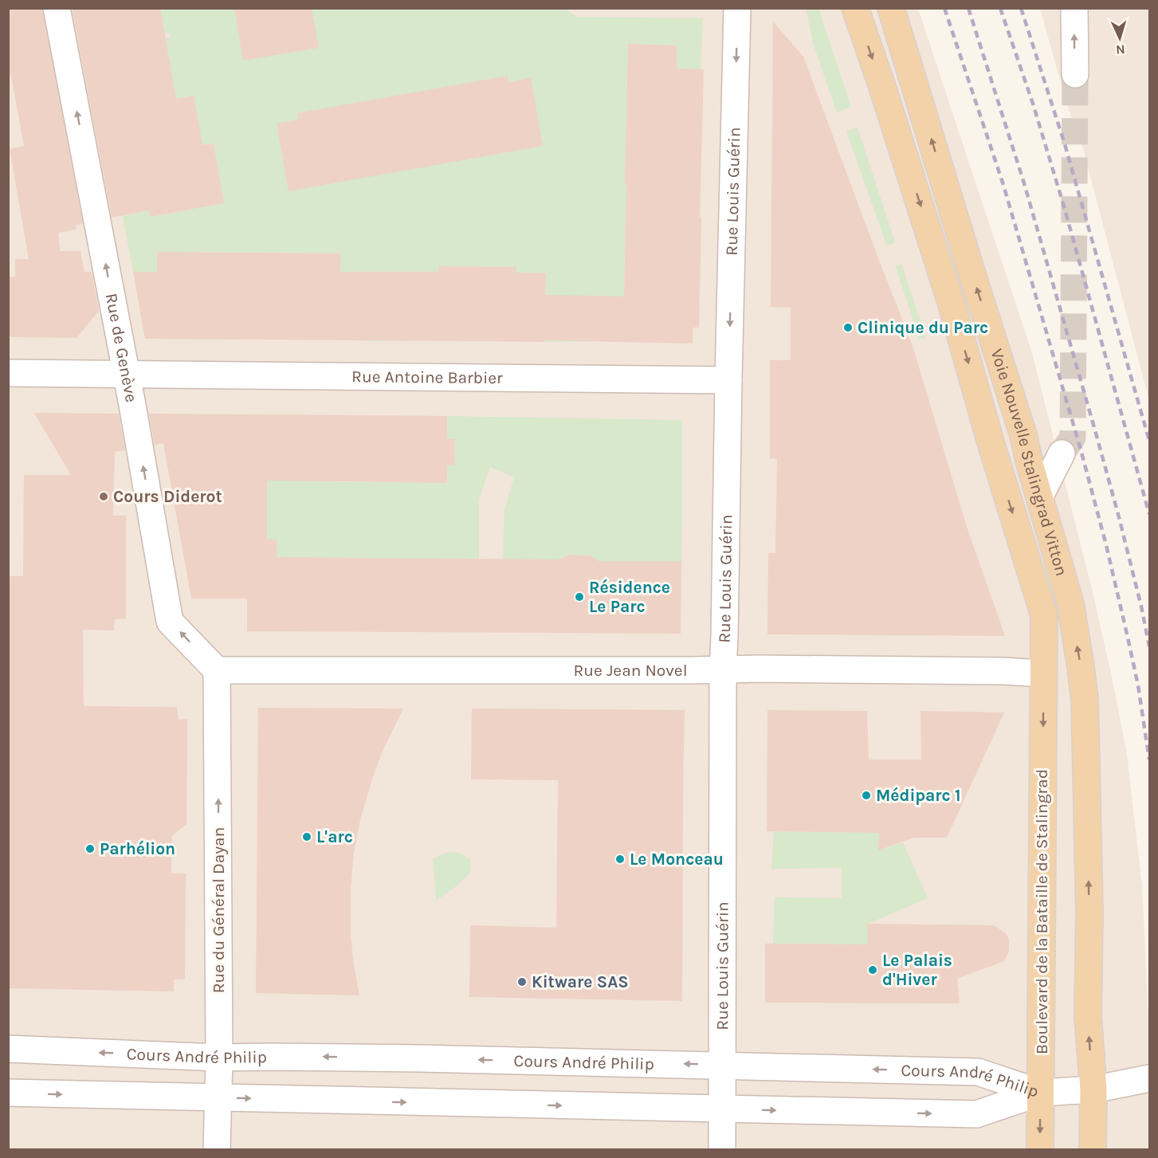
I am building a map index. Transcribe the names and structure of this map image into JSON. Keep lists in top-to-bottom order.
{
  "streets": {
    "main road": ["Voie Nouvelle Stalingrad Vitton", "Boulevard de la Bataille de Stalingrad"],
    "street": [
      "Rue Louis Guérin",
      "Rue de Genève",
      "Rue Antoine Barbier",
      "Rue Jean Novel",
      "Rue du Général Dayan",
      "Cours André Philip"
    ]
  },
  "crossings": [
    ["Rue Louis Guérin", "Rue Antoine Barbier"],
    ["Rue Louis Guérin", "Rue Jean Novel"],
    ["Rue Louis Guérin", "Cours André Philip"],
    ["Rue de Genève", "Rue Antoine Barbier"],
    ["Rue de Genève", "Rue Jean Novel"],
    ["Rue de Genève", "Rue du Général Dayan"],
    ["Voie Nouvelle Stalingrad Vitton", "Rue Jean Novel"],
    ["Voie Nouvelle Stalingrad Vitton", "Boulevard de la Bataille de Stalingrad"],
    ["Rue Jean Novel", "Rue du Général Dayan"],
    ["Rue Jean Novel", "Boulevard de la Bataille de Stalingrad"],
    ["Rue du Général Dayan", "Cours André Philip"],
    ["Boulevard de la Bataille de Stalingrad", "Cours André Philip"]
  ],
  "one_way": ["Rue de Genève", "Rue du Général Dayan", "Boulevard de la Bataille de Stalingrad"],
  "places": [
    "Clinique du Parc",
    "Cours Diderot",
    "Résidence Le Parc",
    "Médiparc 1",
    "L'arc",
    "Parhélion",
    "Le Monceau",
    "Le Palais d'Hiver",
    "Kitware SAS"
  ],
  "north": "bottom"
}
